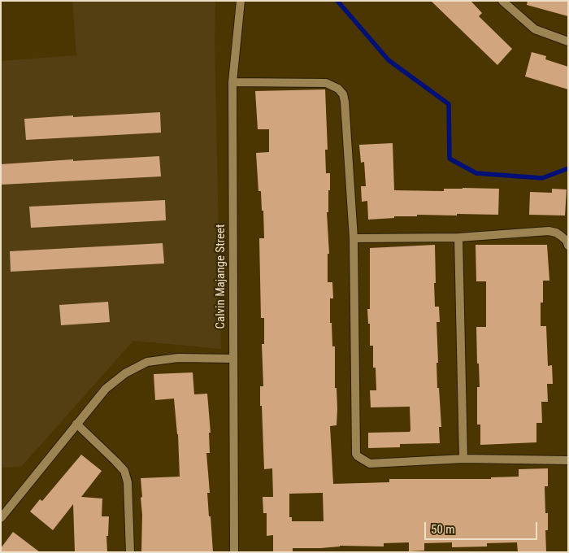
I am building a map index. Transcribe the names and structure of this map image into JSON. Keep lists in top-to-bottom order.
{
  "streets": {
    "street": ["Calvin Majange Street"]
  },
  "scale_bar": "50 m"
}
